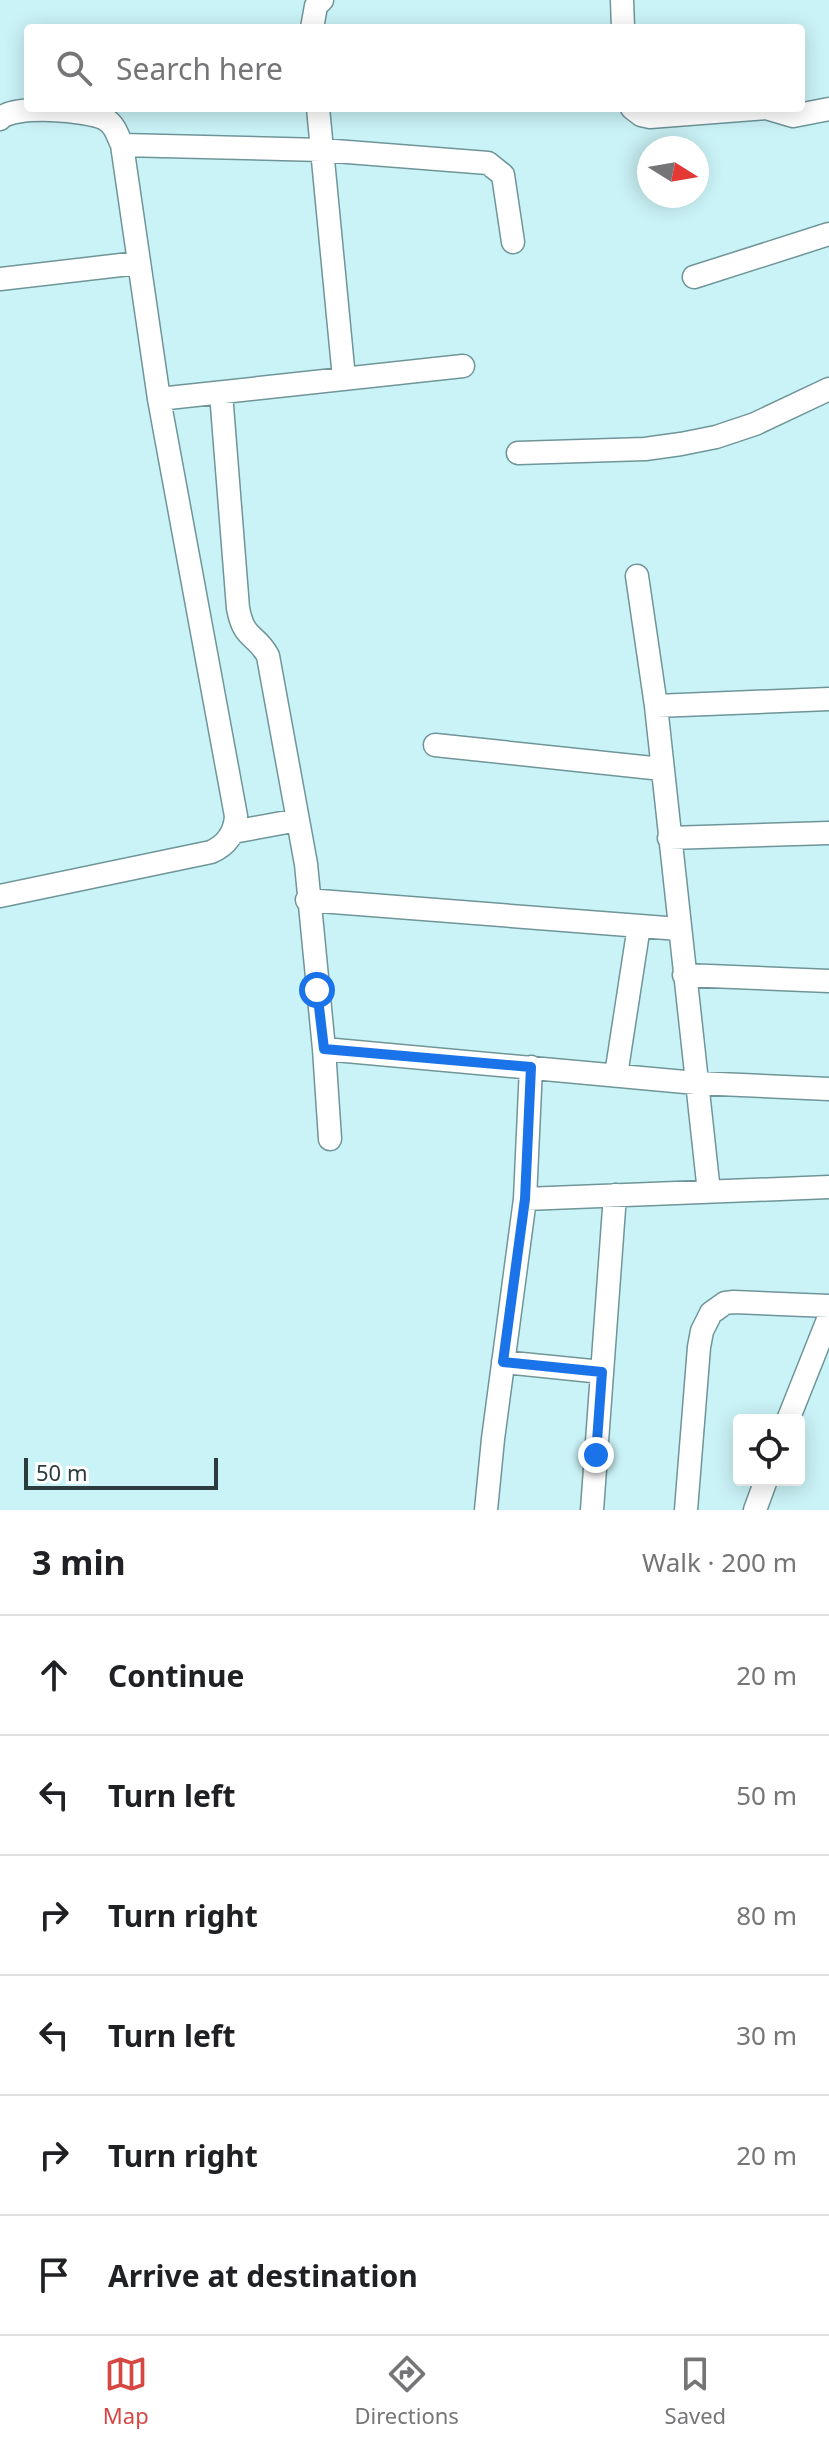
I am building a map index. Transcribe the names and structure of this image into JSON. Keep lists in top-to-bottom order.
{
  "scale_bar": "50 m",
  "north": "right",
  "page": {
    "search": "Search here",
    "scale": "50 m",
    "heading": ["3 min", "Walk · 200 m"],
    "list": [
      ["Continue", "20 m"],
      ["Turn left", "50 m"],
      ["Turn right", "80 m"],
      ["Turn left", "30 m"],
      ["Turn right", "20 m"],
      "Arrive at destination"
    ],
    "nav": ["Map", "Directions", "Saved"]
  }
}
